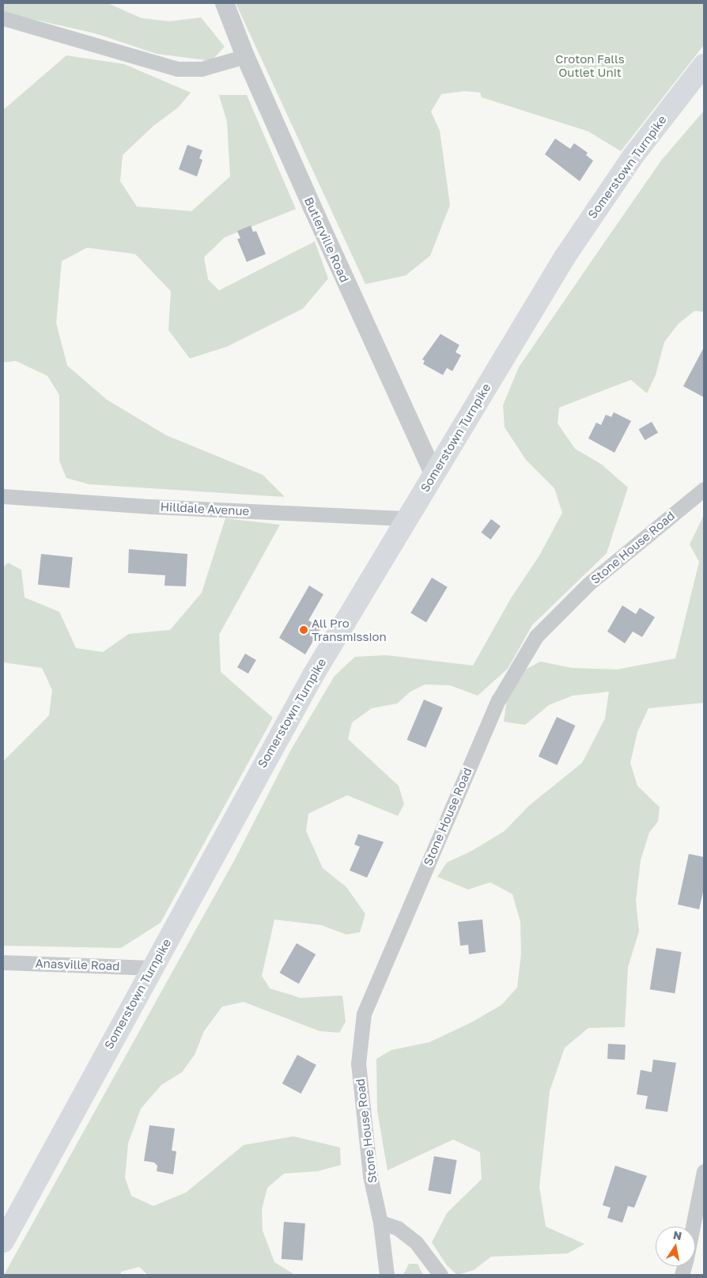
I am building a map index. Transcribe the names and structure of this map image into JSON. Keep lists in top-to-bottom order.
{
  "streets": {
    "main road": ["Somerstown Turnpike"],
    "street": [
      "Butlerville Road",
      "Hilldale Avenue",
      "Stone House Road",
      "Anasville Road"
    ]
  },
  "crossings": [
    ["Somerstown Turnpike", "Butlerville Road"],
    ["Somerstown Turnpike", "Hilldale Avenue"],
    ["Somerstown Turnpike", "Anasville Road"]
  ],
  "parks": ["Croton Falls Outlet Unit"],
  "places": ["All Pro Transmission"],
  "north": "top"
}
